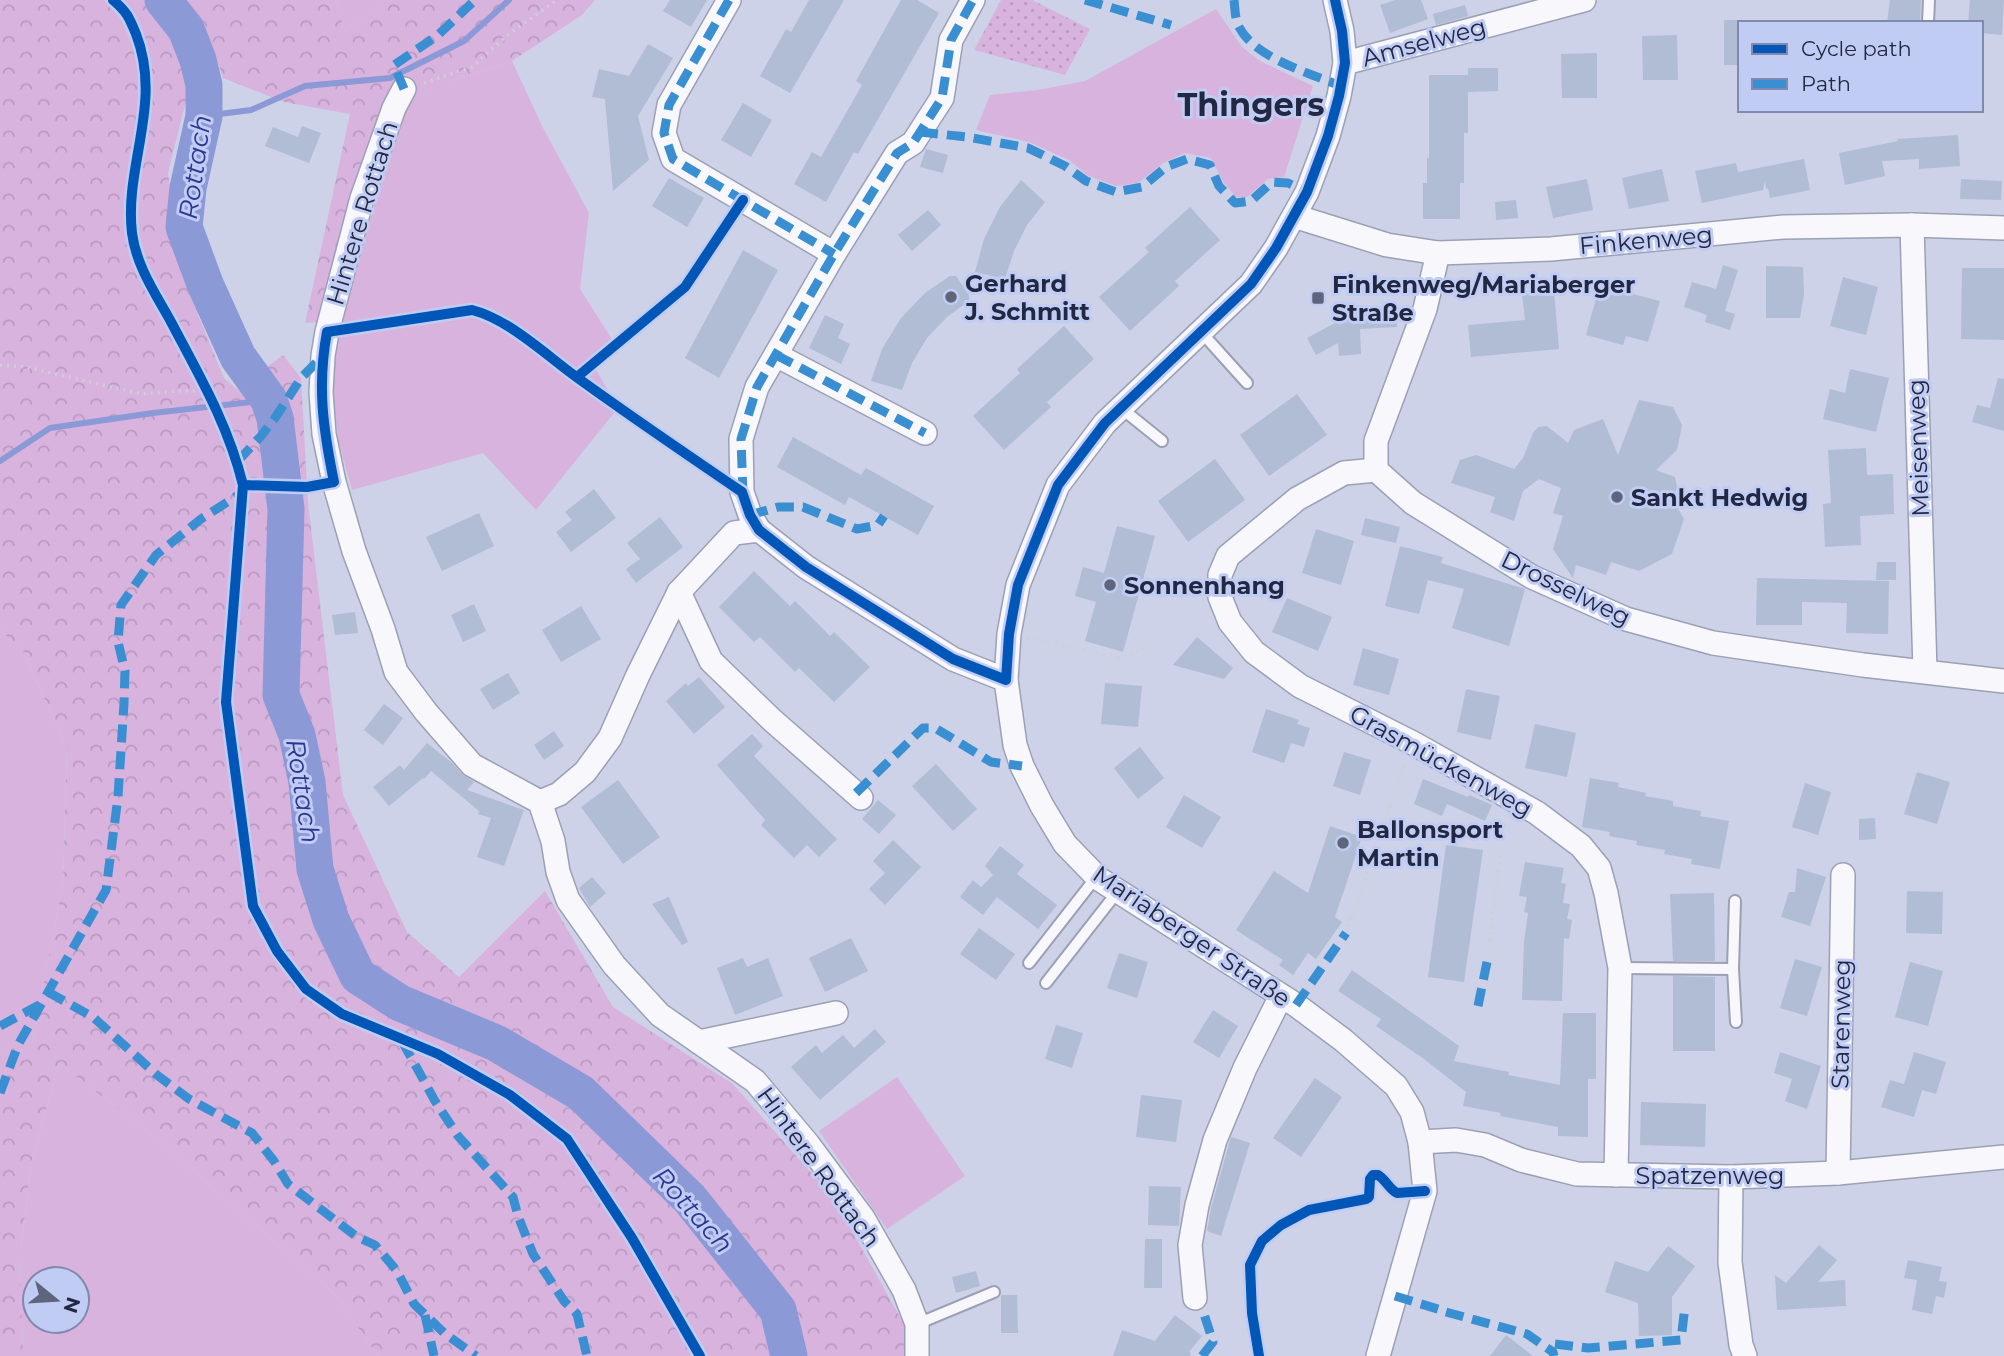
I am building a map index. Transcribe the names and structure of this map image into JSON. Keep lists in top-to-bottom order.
{
  "streets": {
    "street": [
      "Amselweg",
      "Hintere Rottach",
      "Finkenweg",
      "Meisenweg",
      "Drosselweg",
      "Grasmückenweg",
      "Mariaberger Straße",
      "Starenweg",
      "Spatzenweg"
    ]
  },
  "crossings": [
    ["Amselweg", "Mariaberger Straße"],
    ["Finkenweg", "Meisenweg"],
    ["Finkenweg", "Mariaberger Straße"],
    ["Meisenweg", "Drosselweg"],
    ["Drosselweg", "Grasmückenweg"],
    ["Grasmückenweg", "Spatzenweg"],
    ["Mariaberger Straße", "Spatzenweg"],
    ["Starenweg", "Spatzenweg"]
  ],
  "districts": ["Thingers"],
  "water": ["Rottach"],
  "places": {
    "other": [
      "Gerhard J. Schmitt",
      "Sankt Hedwig",
      "Sonnenhang",
      "Ballonsport Martin"
    ],
    "transit": ["Finkenweg/Mariaberger Straße"]
  },
  "legend": ["Cycle path", "Path"],
  "north": "right"
}
